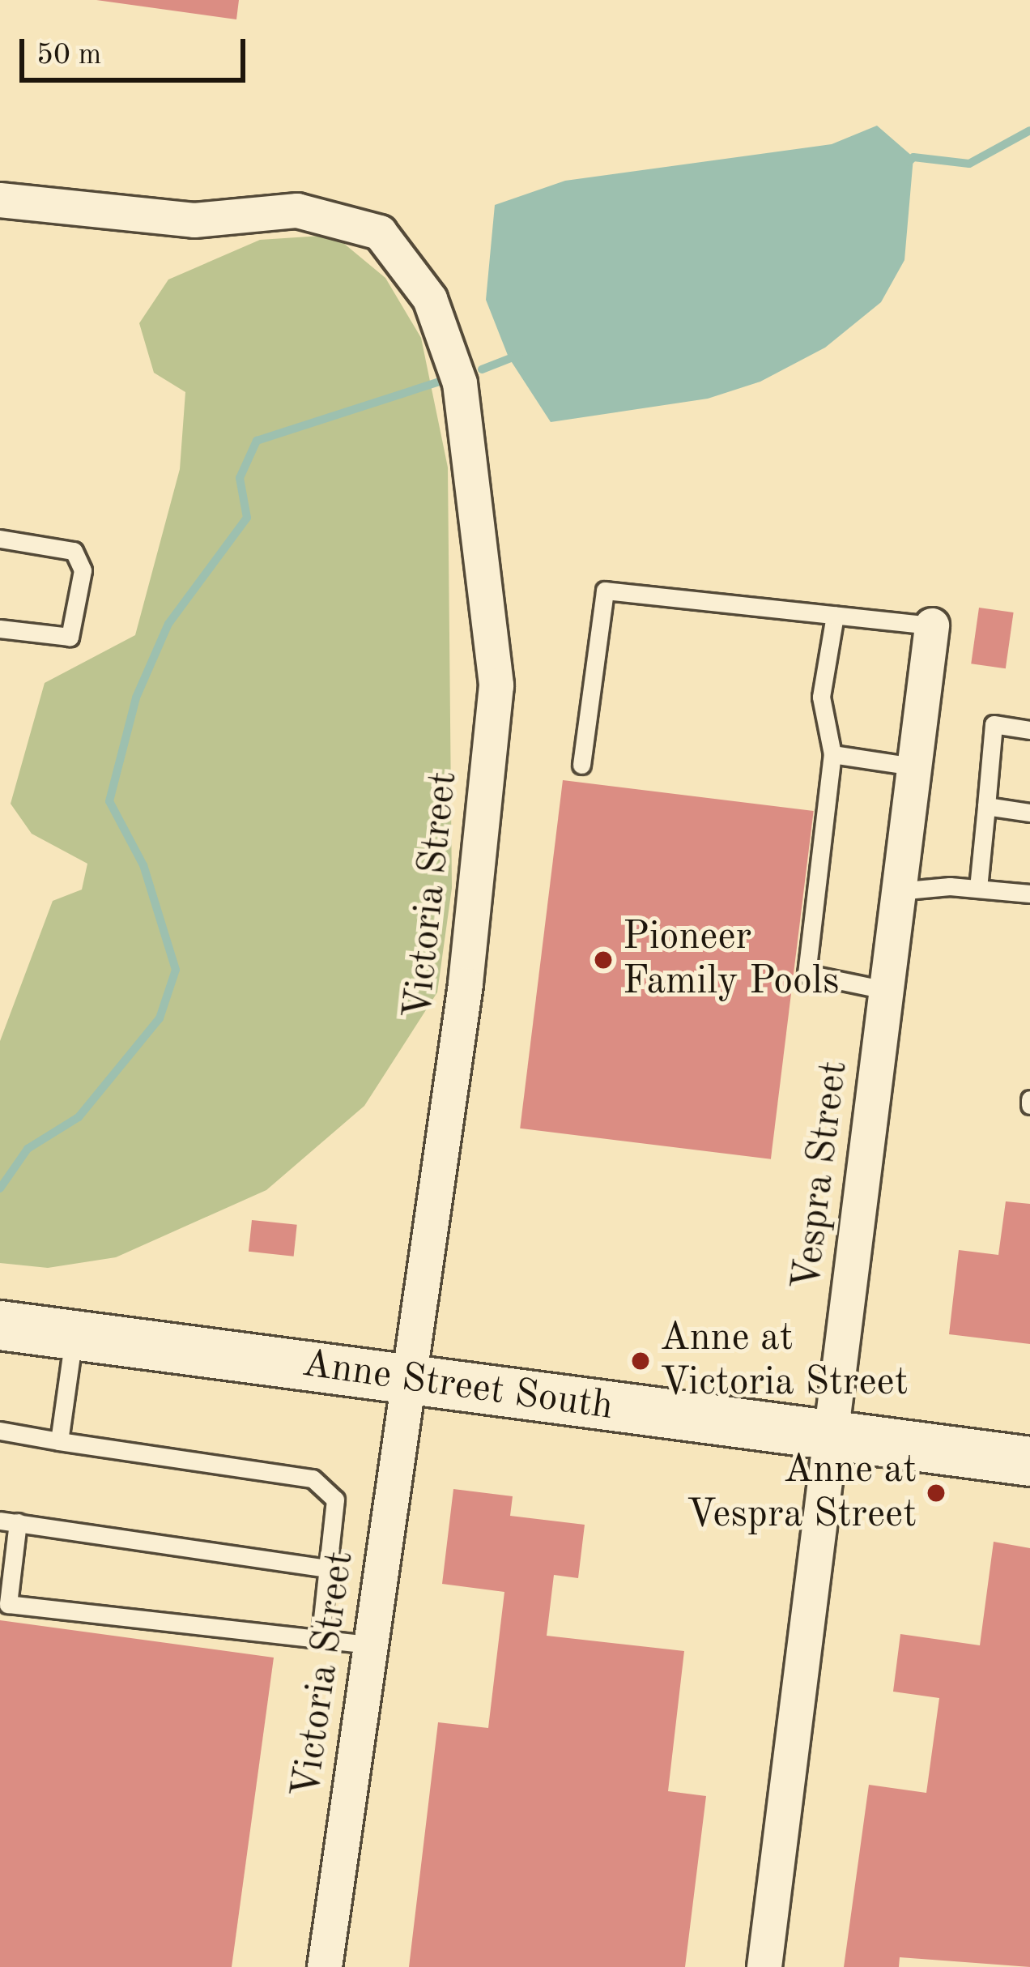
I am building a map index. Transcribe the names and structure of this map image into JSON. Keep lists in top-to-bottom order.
{
  "streets": {
    "street": ["Victoria Street", "Vespra Street", "Anne Street South"]
  },
  "crossings": [
    ["Victoria Street", "Anne Street South"],
    ["Vespra Street", "Anne Street South"]
  ],
  "places": ["Pioneer Family Pools", "Anne at Victoria Street", "Anne at Vespra Street"],
  "scale_bar": "50 m"
}
